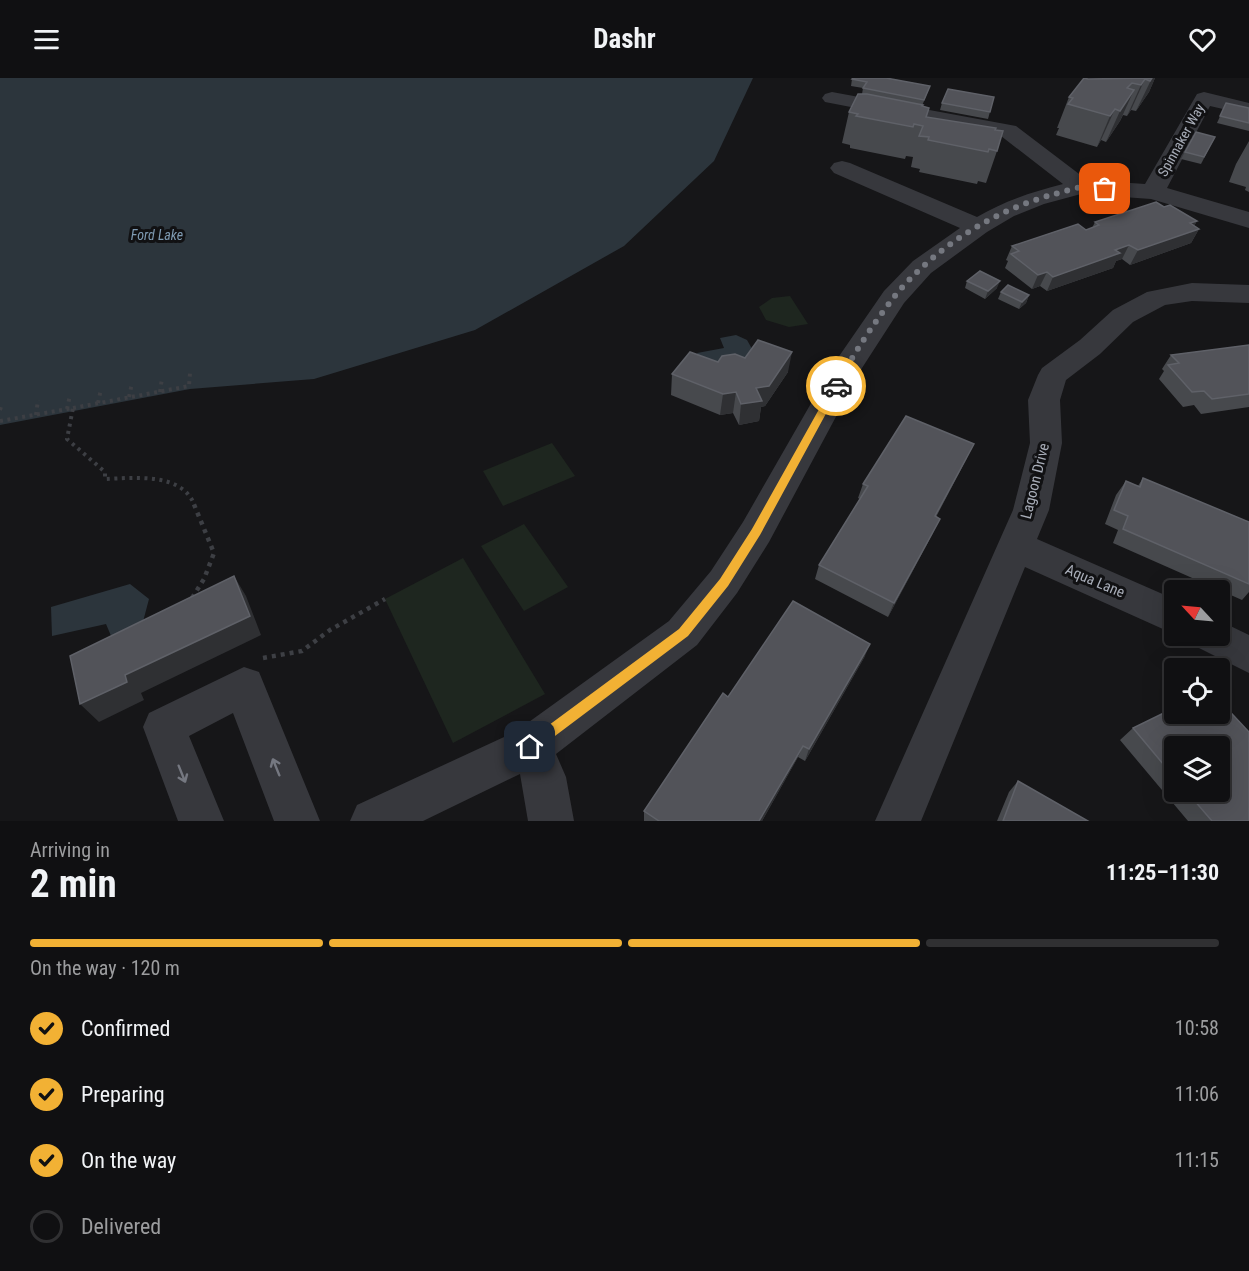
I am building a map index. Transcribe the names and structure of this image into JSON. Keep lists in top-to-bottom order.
{
  "streets": {
    "street": ["Spinnaker Way", "Lagoon Drive", "Aqua Lane"]
  },
  "crossings": [
    ["Lagoon Drive", "Aqua Lane"]
  ],
  "water": ["Ford Lake"],
  "north": "top left",
  "page": {
    "header": "Dashr",
    "heading": ["2 min", "Arriving in", "11:25–11:30"],
    "bar": "On the way · 120 m",
    "list": [
      ["Confirmed", "10:58"],
      ["Preparing", "11:06"],
      ["On the way", "11:15"],
      "Delivered"
    ]
  }
}
